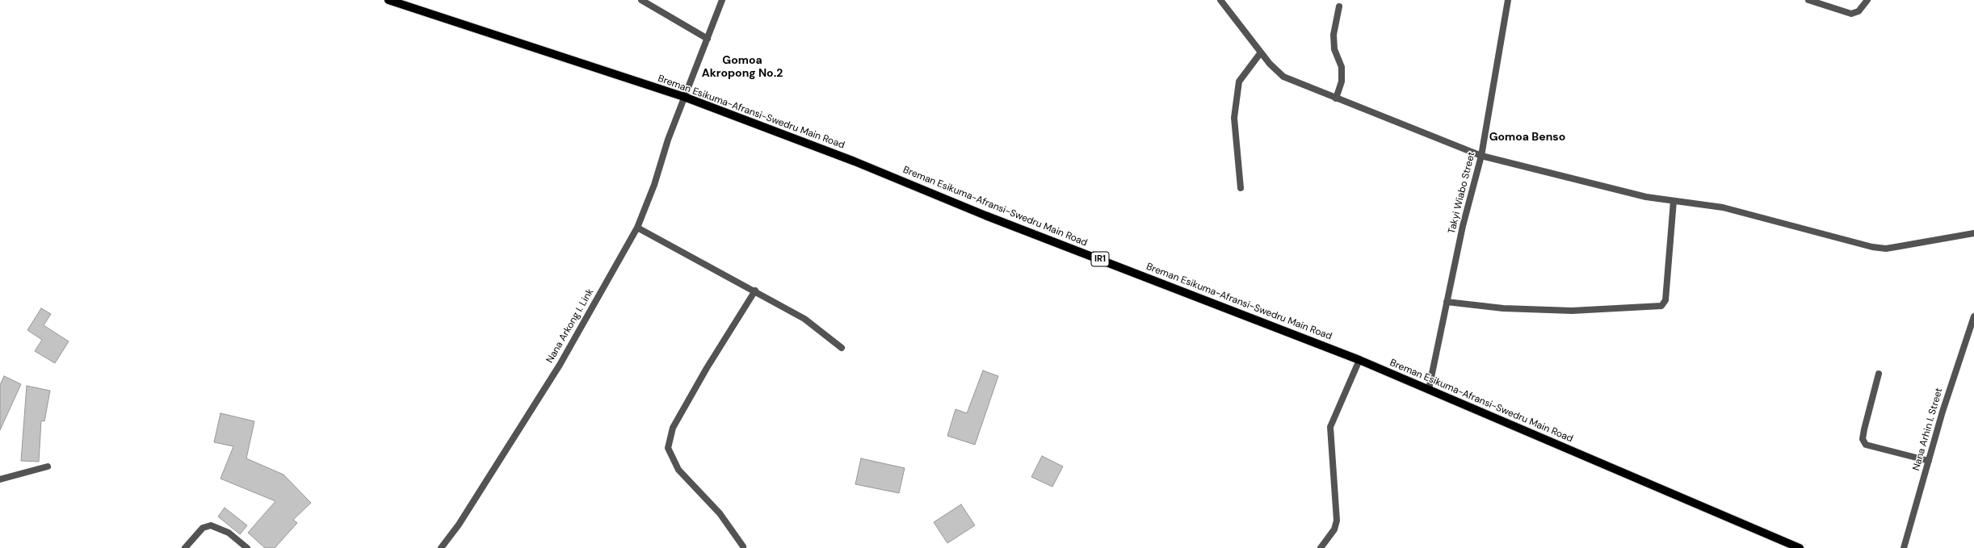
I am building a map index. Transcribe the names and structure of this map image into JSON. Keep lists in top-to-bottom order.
{
  "streets": {
    "main road": ["Breman Esikuma-Afransi-Swedru Main Road", "IR1"],
    "street": ["Takyi Wiabo Street", "Nana Arkong I. Link", "Nana Arhin I. Street"]
  },
  "crossings": [
    ["Breman Esikuma-Afransi-Swedru Main Road", "Takyi Wiabo Street"],
    ["Breman Esikuma-Afransi-Swedru Main Road", "Nana Arkong I. Link"]
  ],
  "districts": ["Gomoa Akropong No.2", "Gomoa Benso"]
}
